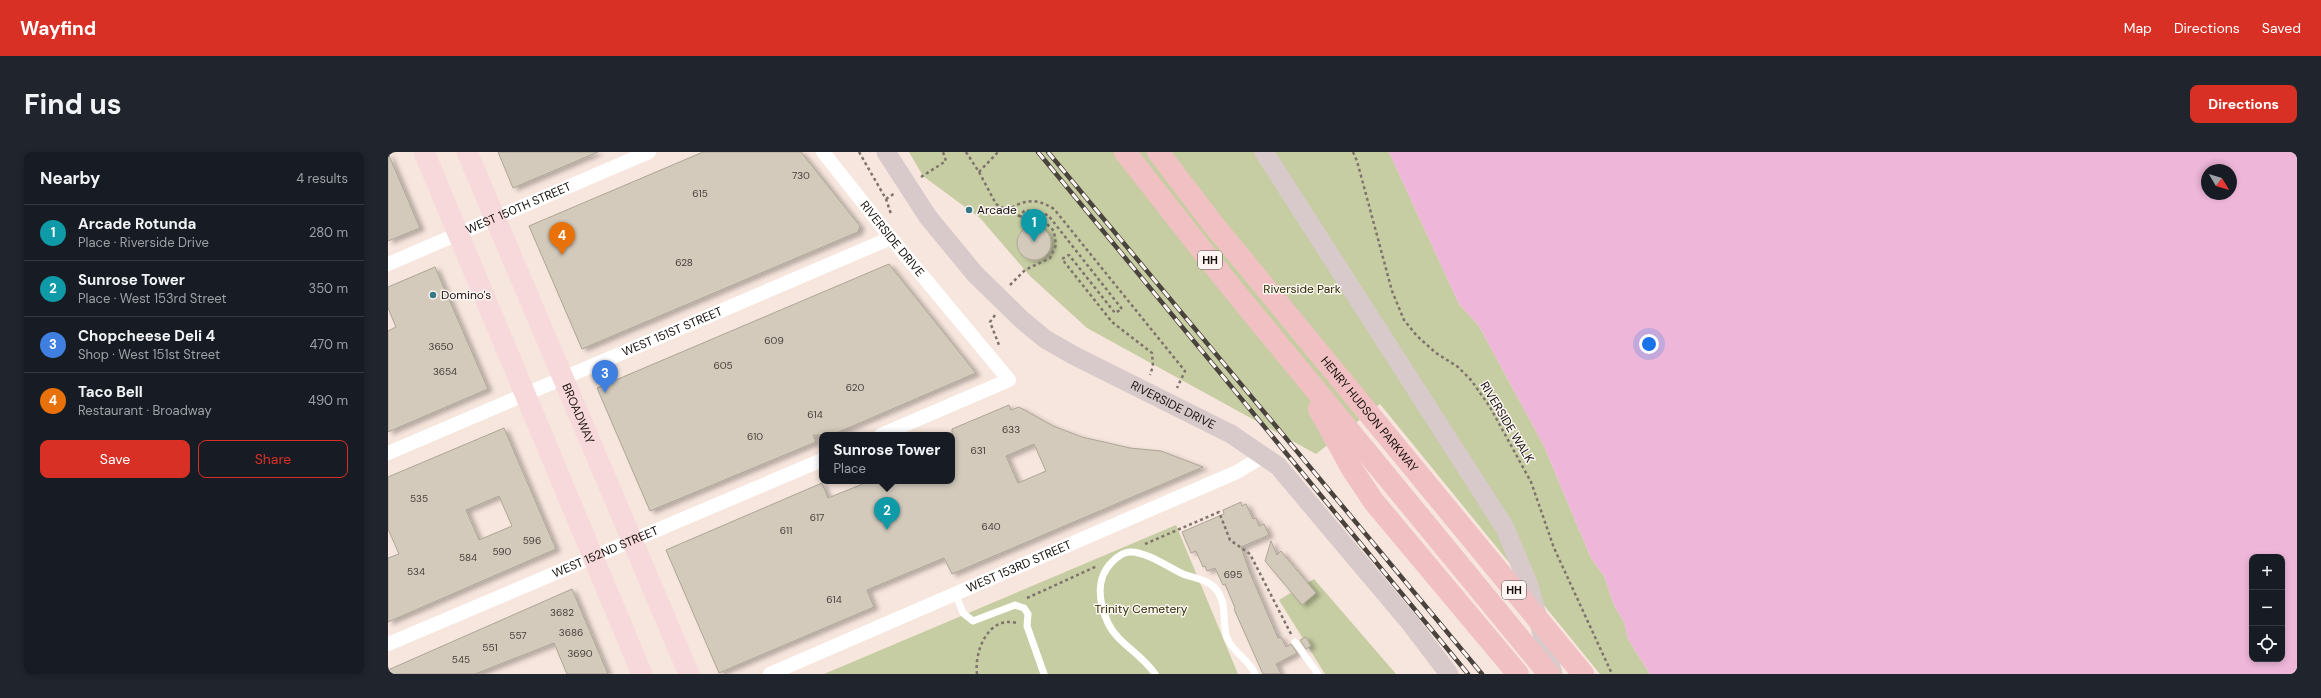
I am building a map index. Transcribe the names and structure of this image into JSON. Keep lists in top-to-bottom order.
{
  "streets": {
    "highway": ["HH", "HENRY HUDSON PARKWAY"],
    "main road": ["RIVERSIDE DRIVE", "BROADWAY"],
    "street": [
      "WEST 150TH STREET",
      "WEST 151ST STREET",
      "WEST 152ND STREET",
      "WEST 153RD STREET"
    ],
    "path": ["RIVERSIDE WALK"]
  },
  "crossings": [
    ["WEST 150TH STREET", "BROADWAY"],
    ["RIVERSIDE DRIVE", "WEST 151ST STREET"],
    ["RIVERSIDE DRIVE", "WEST 153RD STREET"],
    ["WEST 151ST STREET", "BROADWAY"],
    ["BROADWAY", "WEST 152ND STREET"]
  ],
  "parks": ["Riverside Park", "Trinity Cemetery"],
  "places": ["Arcade", "Domino's"],
  "house_numbers": [
    "730",
    "615",
    "628",
    "609",
    "3650",
    "605",
    "3654",
    "620",
    "614",
    "633",
    "610",
    "631",
    "535",
    "617",
    "640",
    "611",
    "596",
    "590",
    "584",
    "534",
    "695",
    "614",
    "3682",
    "3686",
    "557",
    "551",
    "3690",
    "545"
  ],
  "north": "bottom right",
  "page": {
    "header": "Wayfind",
    "nav": ["Map", "Directions", "Saved"],
    "buttons": [
      "Directions",
      ["Save", "Share"]
    ],
    "title": "Find us",
    "heading": ["Nearby", "4 results"],
    "list": [
      {
        "mark": "1",
        "name": "Arcade Rotunda",
        "note": "Place · Riverside Drive",
        "value": "280 m"
      },
      {
        "mark": "2",
        "name": "Sunrose Tower",
        "note": "Place · West 153rd Street",
        "value": "350 m"
      },
      {
        "mark": "3",
        "name": "Chopcheese Deli 4",
        "note": "Shop · West 151st Street",
        "value": "470 m"
      },
      {
        "mark": "4",
        "name": "Taco Bell",
        "note": "Restaurant · Broadway",
        "value": "490 m"
      }
    ],
    "pins": [
      "1",
      "4",
      "3",
      "2"
    ],
    "popup": ["Sunrose Tower", "Place"],
    "map_buttons": ["+", "−"]
  }
}
